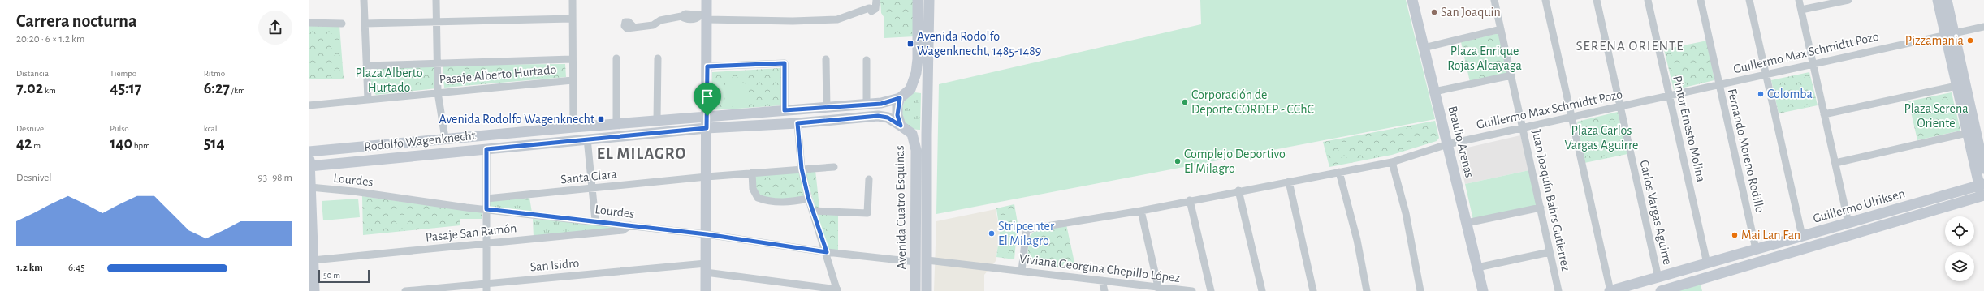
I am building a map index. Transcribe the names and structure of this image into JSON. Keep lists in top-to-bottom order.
{
  "streets": {
    "street": [
      "Guillermo Max Schmidtt Pozo",
      "Pasaje Alberto Hurtado",
      "Pintor Ernesto Molina",
      "Rodolfo Wagenknecht",
      "Braulio Arenas",
      "Fernando Moreno Rodillo",
      "Santa Clara",
      "Lourdes",
      "Juan Joaquín Bahrs Gutierrez",
      "Guillermo Ulriksen",
      "Avenida Cuatro Esquinas",
      "Carlos Vargas Aguirre",
      "Pasaje San Ramón",
      "San Isidro",
      "Viviana Georgina Chepillo López"
    ]
  },
  "crossings": [
    ["Guillermo Max Schmidtt Pozo", "Pintor Ernesto Molina"],
    ["Guillermo Max Schmidtt Pozo", "Braulio Arenas"],
    ["Guillermo Max Schmidtt Pozo", "Fernando Moreno Rodillo"],
    ["Guillermo Max Schmidtt Pozo", "Juan Joaquín Bahrs Gutierrez"],
    ["Guillermo Max Schmidtt Pozo", "Carlos Vargas Aguirre"],
    ["Guillermo Max Schmidtt Pozo", "Viviana Georgina Chepillo López"],
    ["Pintor Ernesto Molina", "Guillermo Ulriksen"],
    ["Rodolfo Wagenknecht", "Avenida Cuatro Esquinas"],
    ["Fernando Moreno Rodillo", "Guillermo Ulriksen"],
    ["Lourdes", "Avenida Cuatro Esquinas"],
    ["Lourdes", "Pasaje San Ramón"],
    ["Guillermo Ulriksen", "Carlos Vargas Aguirre"],
    ["Avenida Cuatro Esquinas", "Viviana Georgina Chepillo López"]
  ],
  "districts": ["SERENA ORIENTE", "EL MILAGRO"],
  "parks": [
    "Plaza Enrique Rojas Alcayaga",
    "Plaza Alberto Hurtado",
    "Plaza Serena Oriente",
    "Plaza Carlos Vargas Aguirre"
  ],
  "places": {
    "other": [
      "San Joaquin",
      "Pizzamania",
      "Colomba",
      "Corporación de Deporte CORDEP - CChC",
      "Complejo Deportivo El Milagro",
      "Stripcenter El Milagro",
      "Mai Lan Fan"
    ],
    "transit": ["Avenida Rodolfo Wagenknecht, 1485-1489", "Avenida Rodolfo Wagenknecht"]
  },
  "scale_bar": "50 m",
  "page": {
    "heading": ["Carrera nocturna", "20:20 · 6 × 1.2 km"],
    "stats": [
      ["Distancia", "7.02 km"],
      ["Tiempo", "45:17"],
      ["Ritmo", "6:27 /km"],
      ["Desnivel", "42 m"],
      ["Pulso", "140 bpm"],
      ["kcal", "514"]
    ],
    "chart": ["Desnivel", "93–98 m"],
    "list": [
      {
        "name": "1.2 km",
        "note": "6:45"
      }
    ],
    "scale": "50 m"
  }
}
